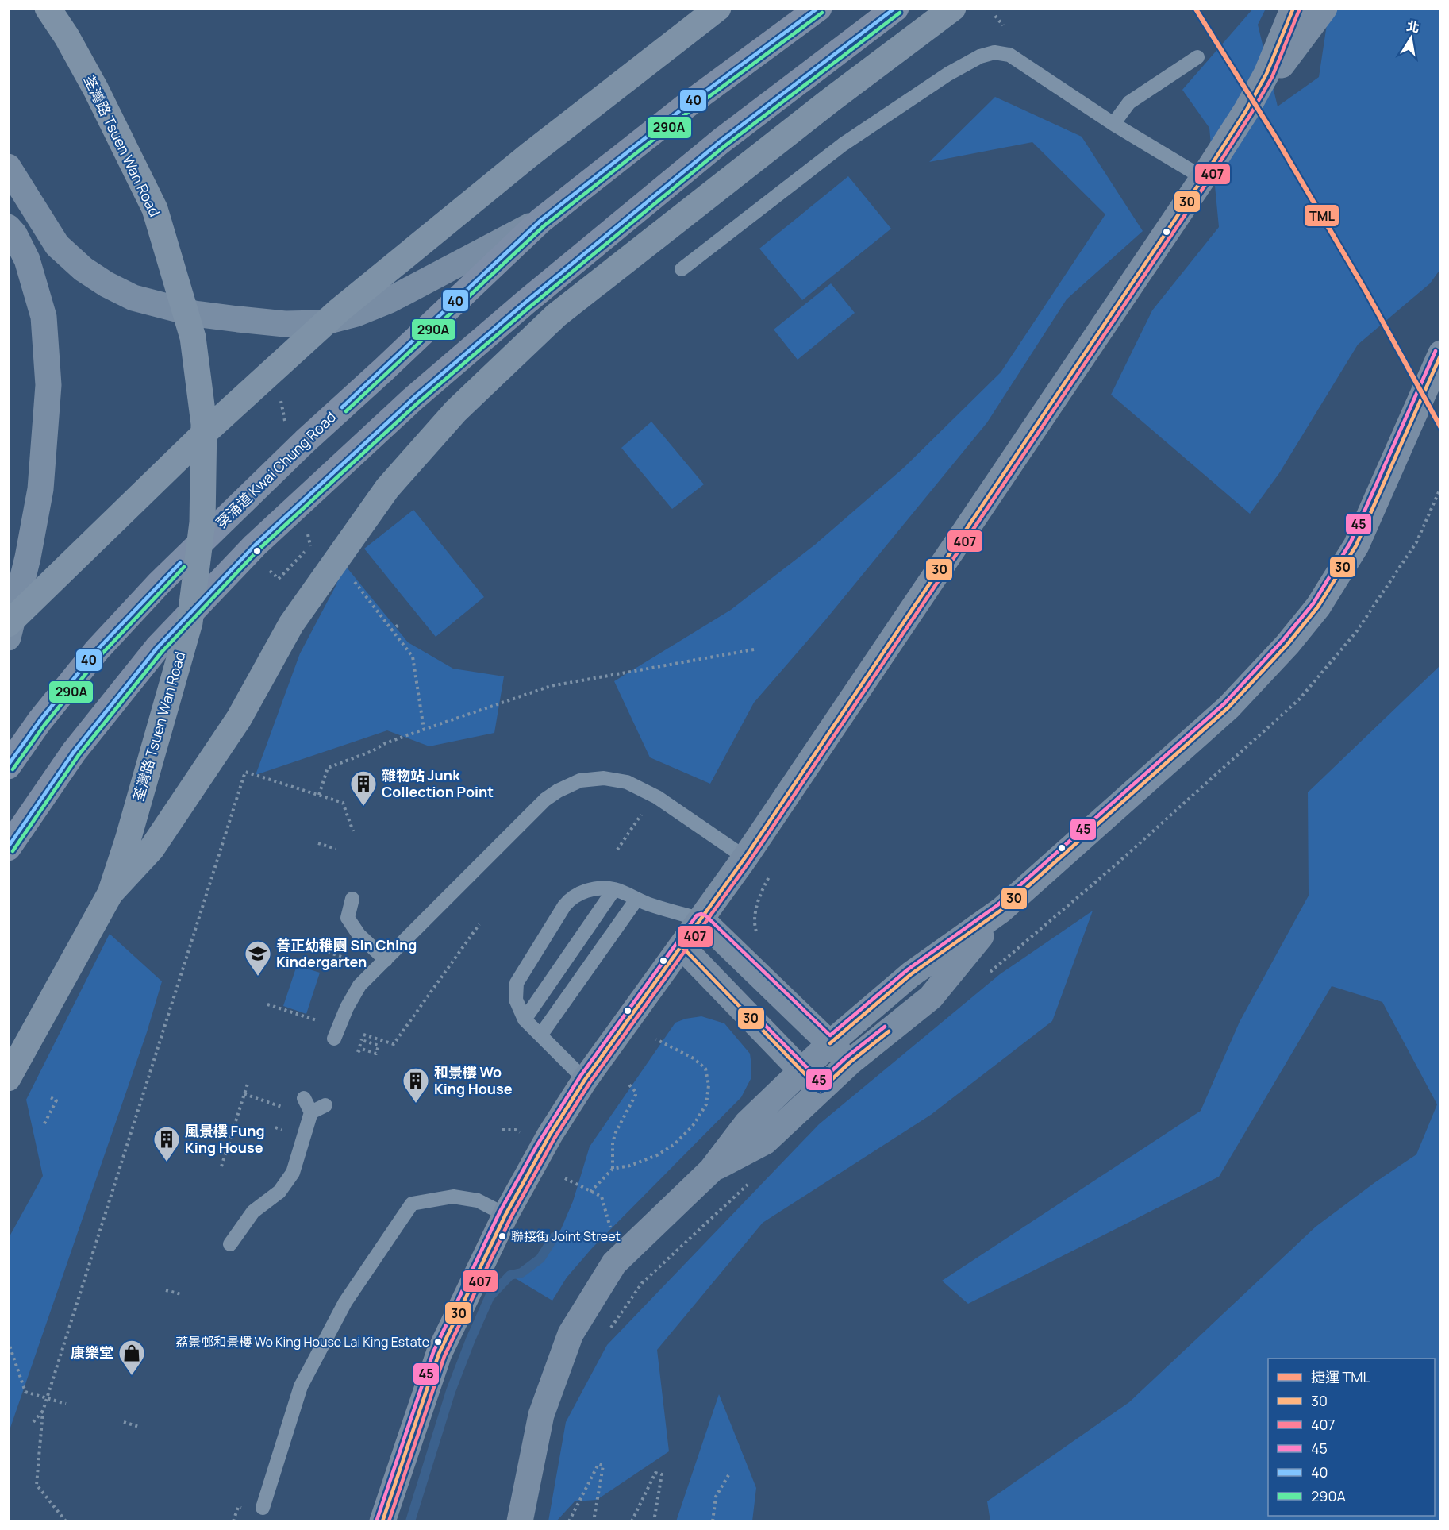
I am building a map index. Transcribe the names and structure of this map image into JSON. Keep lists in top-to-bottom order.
{
  "streets": {
    "highway": ["荃灣路 Tsuen Wan Road"],
    "main road": ["葵涌道 Kwai Chung Road"]
  },
  "places": {
    "building": ["雜物站 Junk Collection Point", "和景樓 Wo King House", "風景樓 Fung King House"],
    "school or university": ["善正幼稚園 Sin Ching Kindergarten"],
    "other": ["聯接街 Joint Street", "荔景邨和景樓 Wo King House Lai King Estate"],
    "shop": ["康樂堂"]
  },
  "lines": [
    "metro line TML",
    "transit line 30",
    "transit line 40",
    "transit line 407",
    "transit line 290A",
    "transit line 45"
  ],
  "legend": [
    "捷運 TML",
    "30",
    "407",
    "45",
    "40",
    "290A"
  ],
  "north": "top"
}
